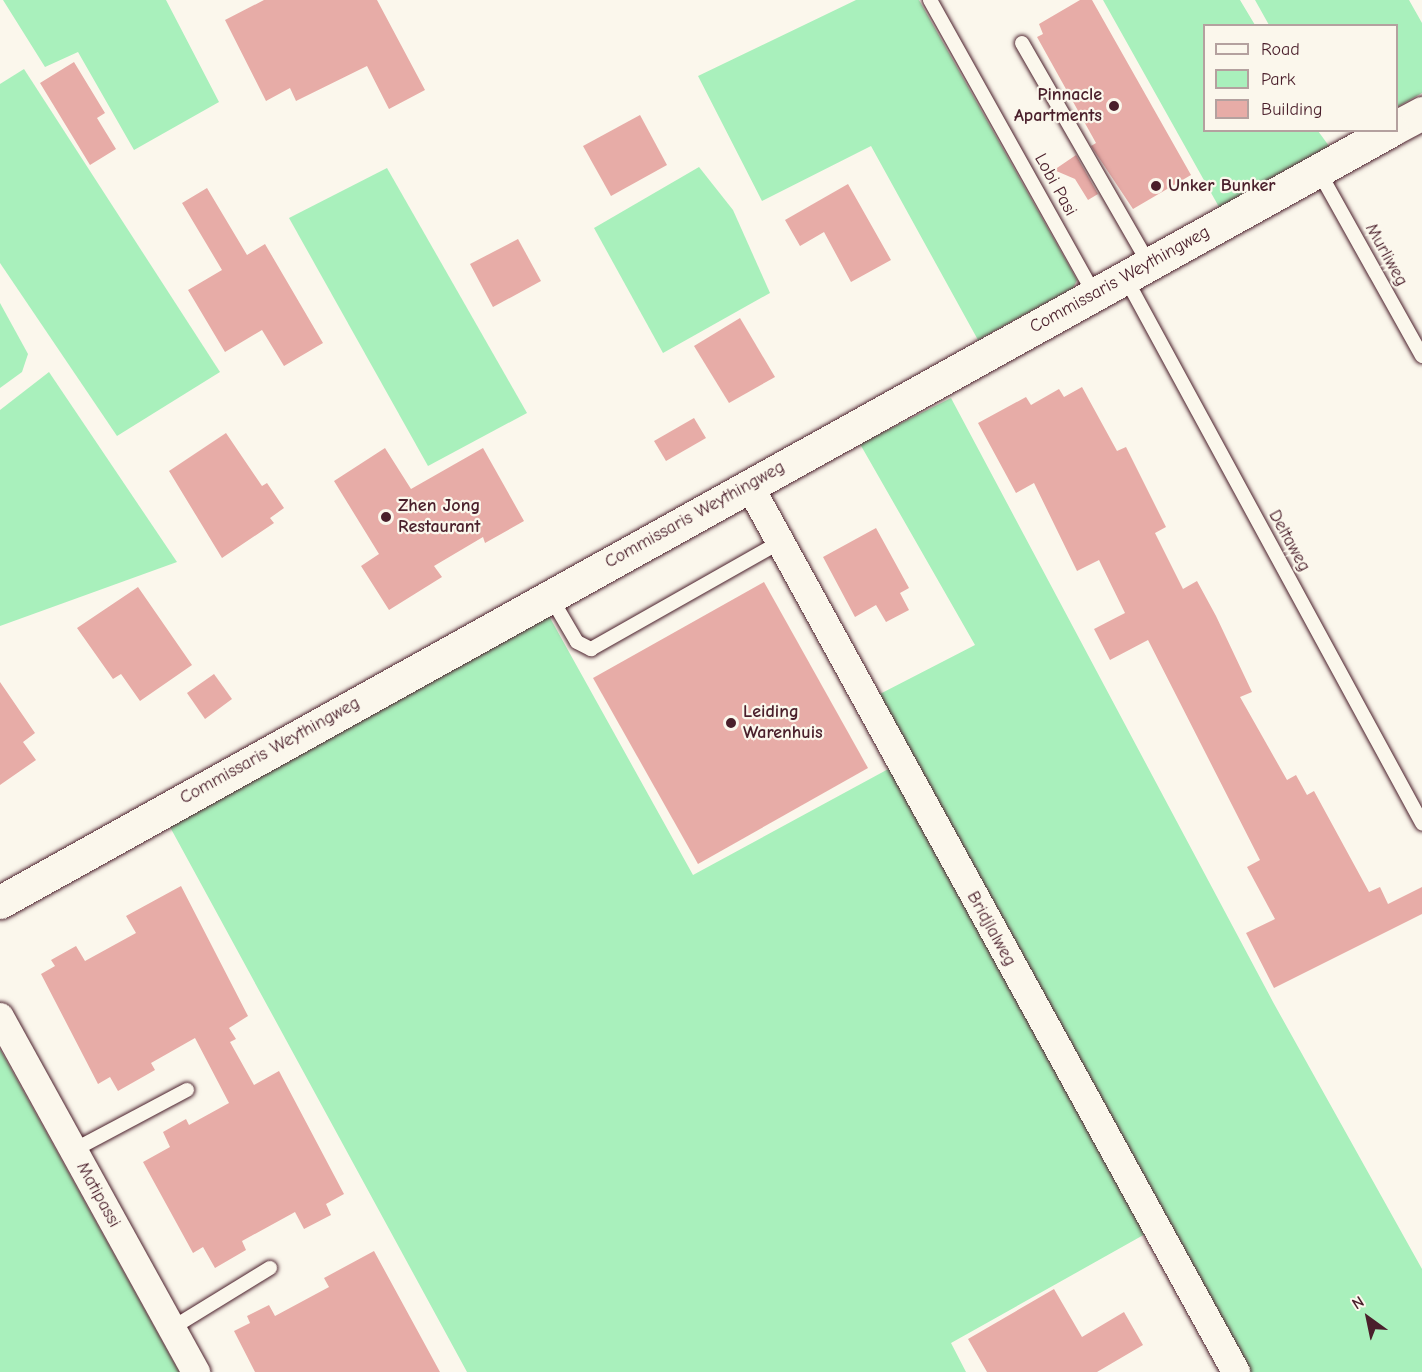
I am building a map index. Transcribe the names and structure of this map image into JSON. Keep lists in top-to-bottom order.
{
  "streets": {
    "main road": ["Commissaris Weythingweg"],
    "street": ["Bridjlalweg", "Matipassi"],
    "lane": ["Lobi Pasi", "Murliweg", "Deltaweg"]
  },
  "crossings": [
    ["Lobi Pasi", "Commissaris Weythingweg"],
    ["Murliweg", "Commissaris Weythingweg"],
    ["Commissaris Weythingweg", "Deltaweg"],
    ["Commissaris Weythingweg", "Bridjlalweg"]
  ],
  "places": [
    "Pinnacle Apartments",
    "Unker Bunker",
    "Zhen Jong Restaurant",
    "Leiding Warenhuis"
  ],
  "legend": ["Road", "Park", "Building"],
  "north": "top left"
}
